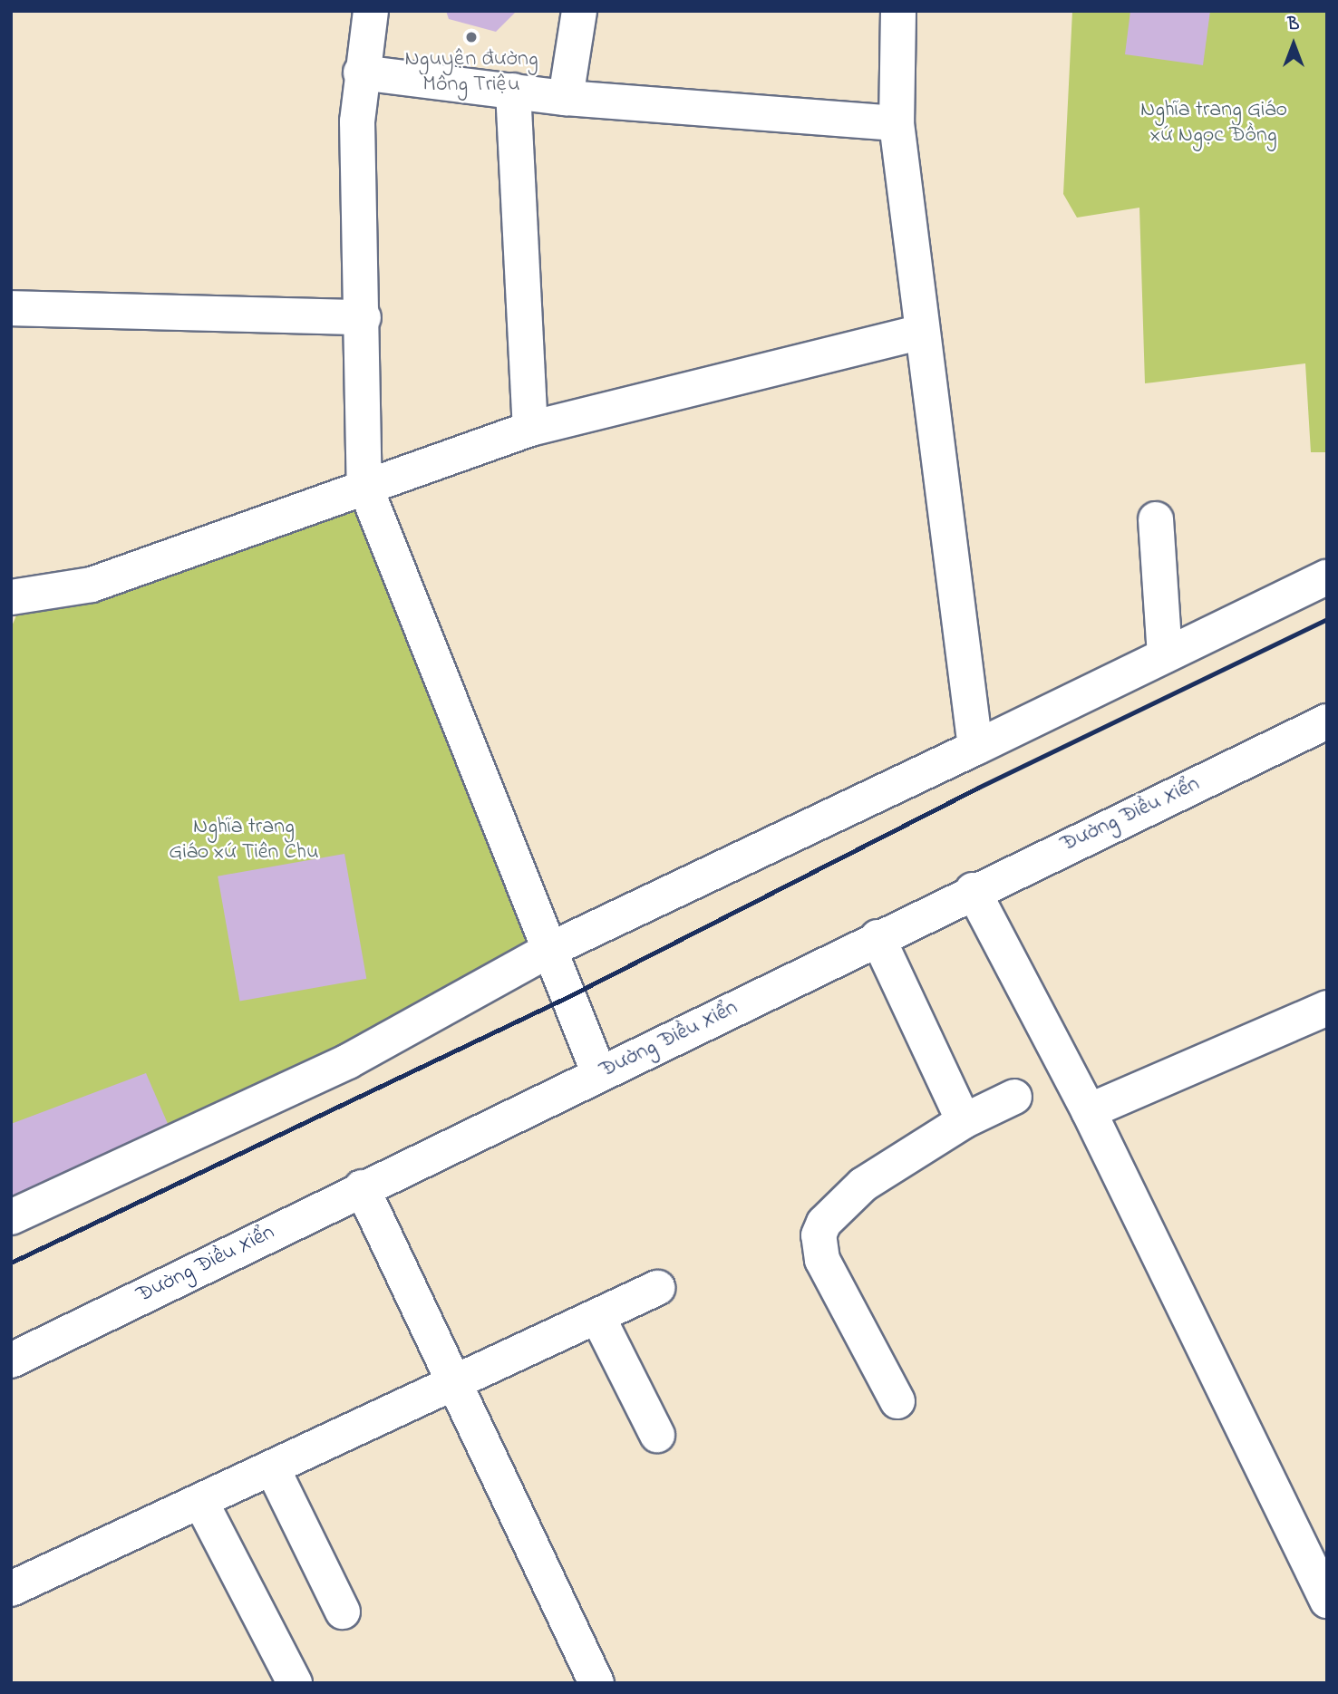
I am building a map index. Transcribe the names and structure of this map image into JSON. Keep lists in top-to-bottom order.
{
  "streets": {
    "street": ["Đường Điều Xiển"]
  },
  "parks": ["Nghĩa trang Giáo xứ Ngọc Đồng", "Nghĩa trang Giáo xứ Tiên Chu"],
  "places": ["Nguyện đường Mông Triệu"],
  "north": "top"
}
